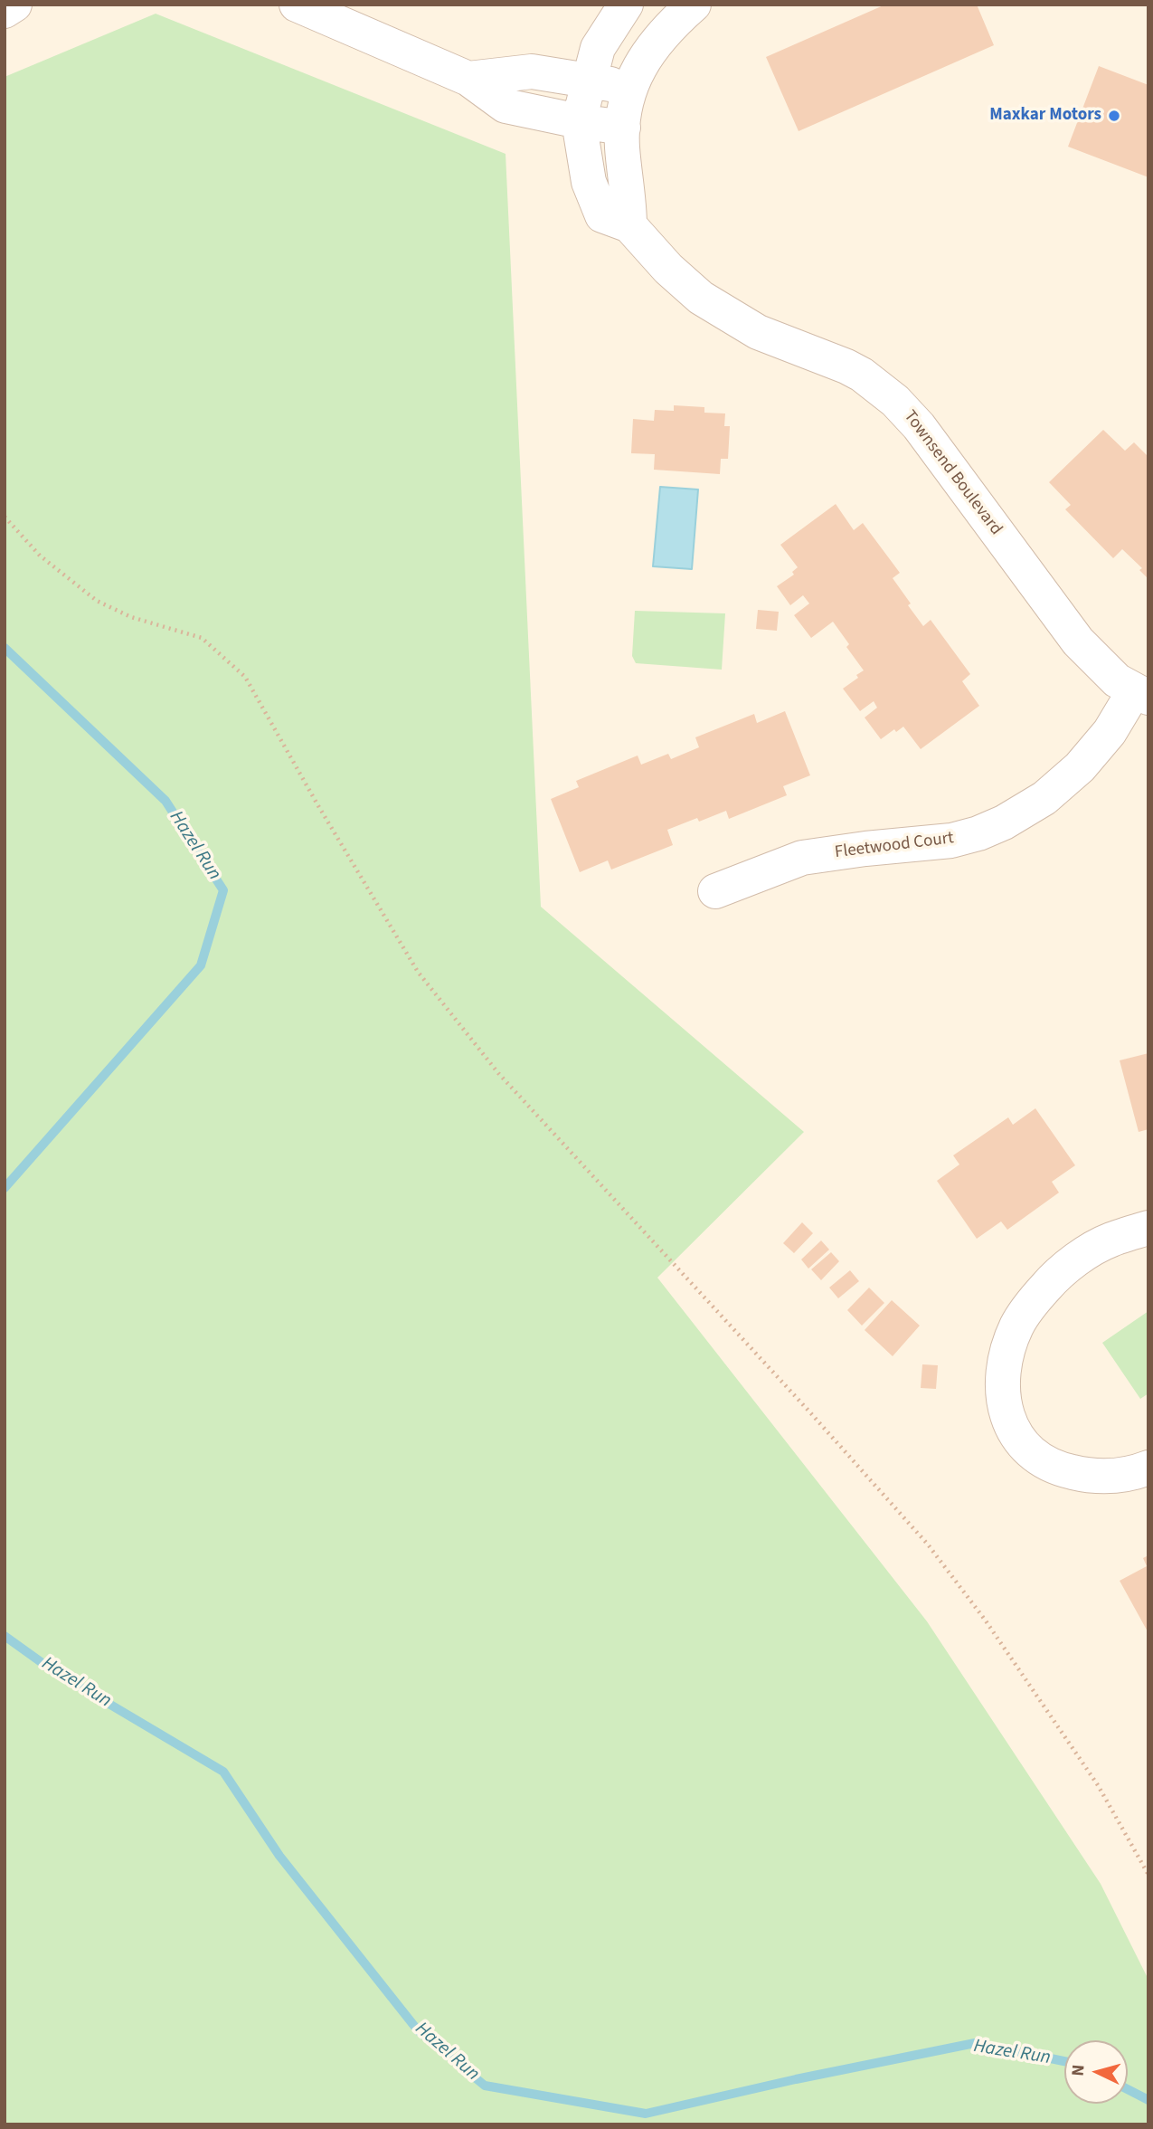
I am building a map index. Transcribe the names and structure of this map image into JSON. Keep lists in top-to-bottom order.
{
  "streets": {
    "street": ["Townsend Boulevard", "Fleetwood Court"]
  },
  "crossings": [
    ["Townsend Boulevard", "Fleetwood Court"]
  ],
  "water": ["Hazel Run"],
  "places": ["Maxkar Motors"],
  "north": "left"
}
